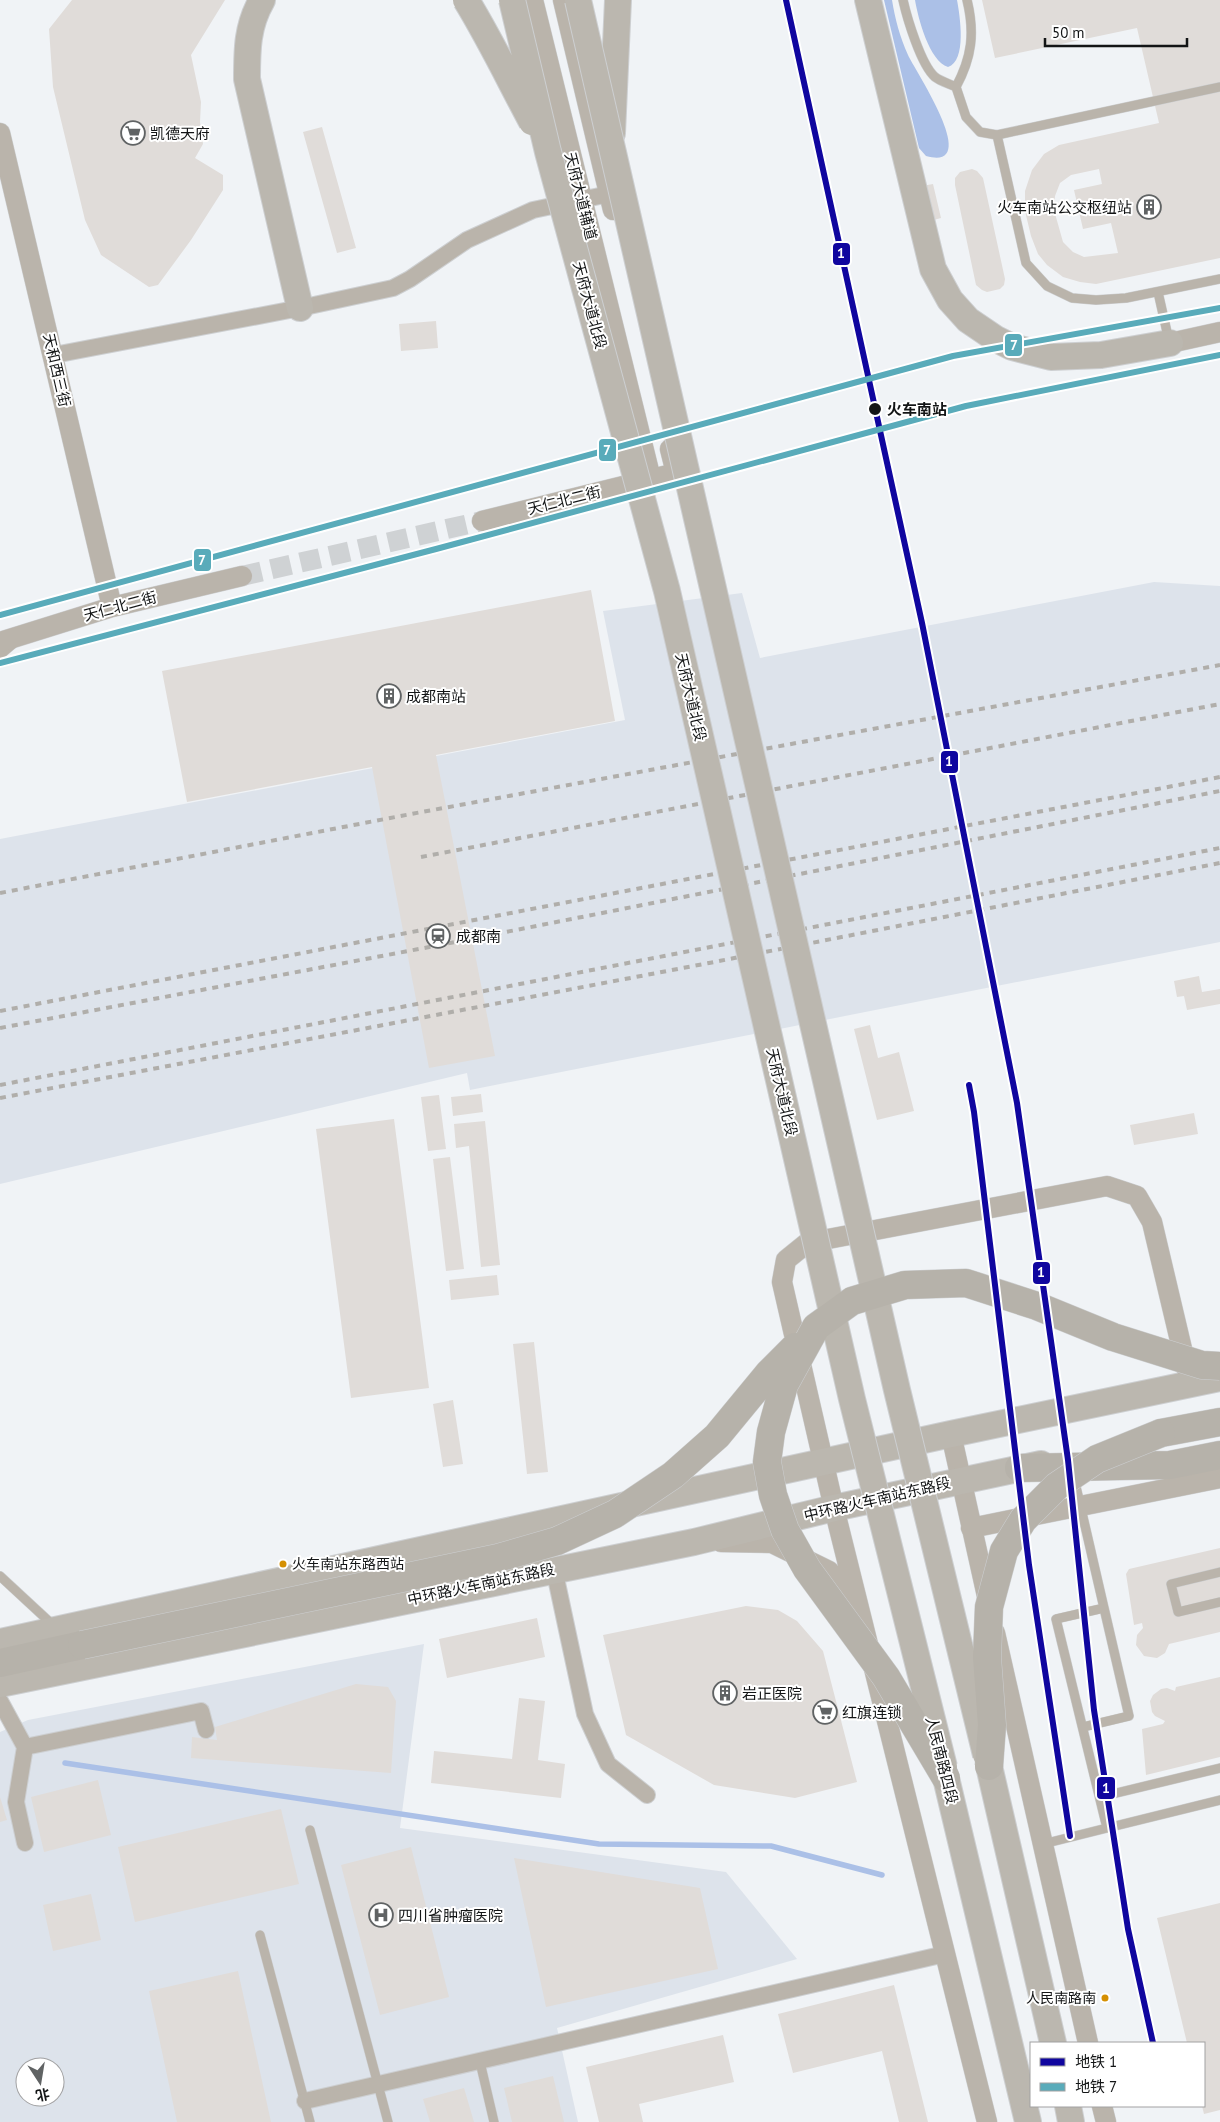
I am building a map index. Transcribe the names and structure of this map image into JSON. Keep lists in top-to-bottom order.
{
  "streets": {
    "main road": ["天府大道北段", "中环路火车南站东路段", "人民南路四段"],
    "street": ["天府大道辅道", "天和西三街", "天仁北二街"]
  },
  "crossings": [
    ["天府大道辅道", "天仁北二街"],
    ["天府大道北段", "人民南路四段"],
    ["天和西三街", "天仁北二街"]
  ],
  "places": {
    "supermarket": ["凯德天府", "红旗连锁"],
    "building": ["火车南站公交枢纽站", "成都南站", "岩正医院"],
    "other": ["火车南站", "火车南站东路西站", "人民南路南"],
    "station": ["成都南"],
    "hospital": ["四川省肿瘤医院"]
  },
  "lines": ["metro line 1", "metro line 7"],
  "legend": ["地铁 1", "地铁 7"],
  "scale_bar": "50 m",
  "north": "bottom"
}
